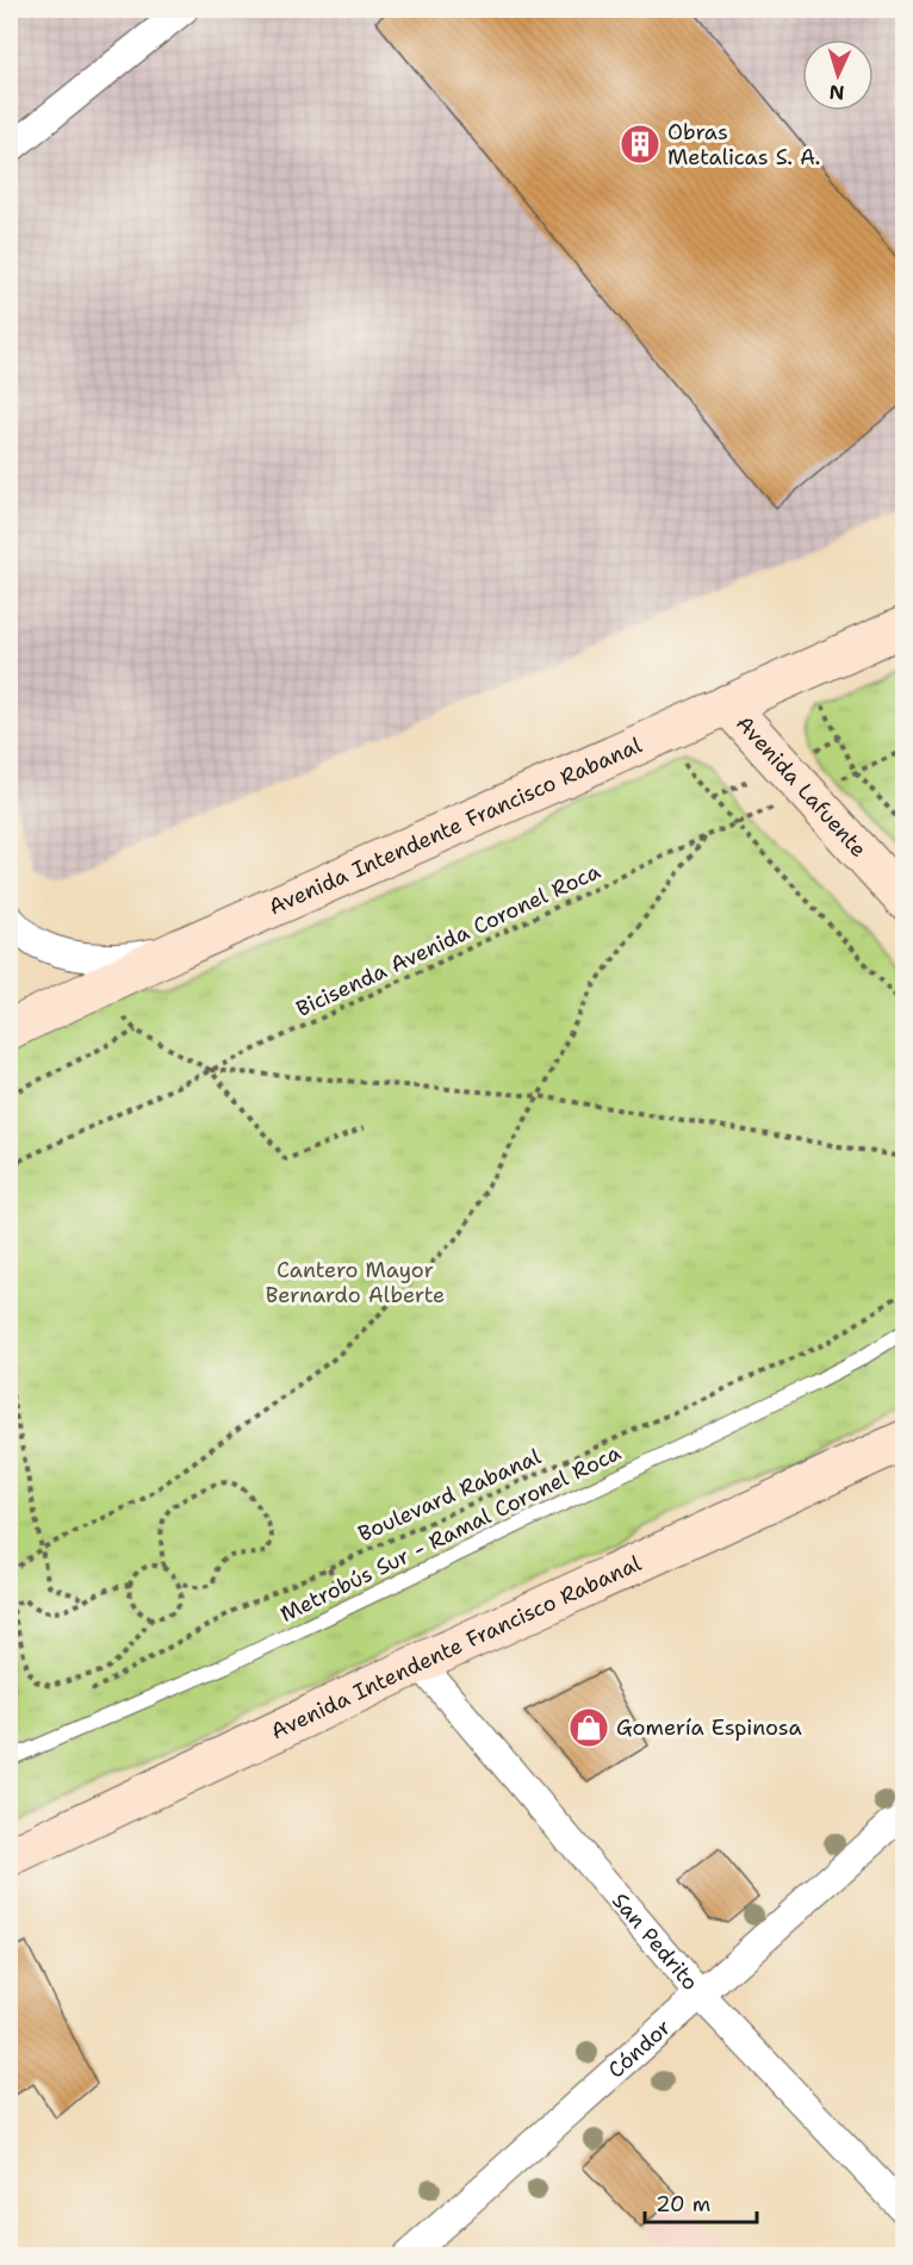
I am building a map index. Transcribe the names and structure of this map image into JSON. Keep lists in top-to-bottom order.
{
  "streets": {
    "main road": ["Avenida Lafuente", "Avenida Intendente Francisco Rabanal"],
    "street": ["San Pedrito", "Cóndor"],
    "lane": ["Metrobús Sur - Ramal Coronel Roca"],
    "path": ["Bicisenda Avenida Coronel Roca", "Boulevard Rabanal"]
  },
  "crossings": [
    ["Avenida Lafuente", "Avenida Intendente Francisco Rabanal"],
    ["Avenida Lafuente", "Bicisenda Avenida Coronel Roca"],
    ["Avenida Intendente Francisco Rabanal", "San Pedrito"],
    ["San Pedrito", "Cóndor"]
  ],
  "parks": ["Cantero Mayor Bernardo Alberte"],
  "places": {
    "building": ["Obras Metalicas S. A."],
    "shop": ["Gomería Espinosa"]
  },
  "scale_bar": "20 m",
  "north": "bottom"
}
